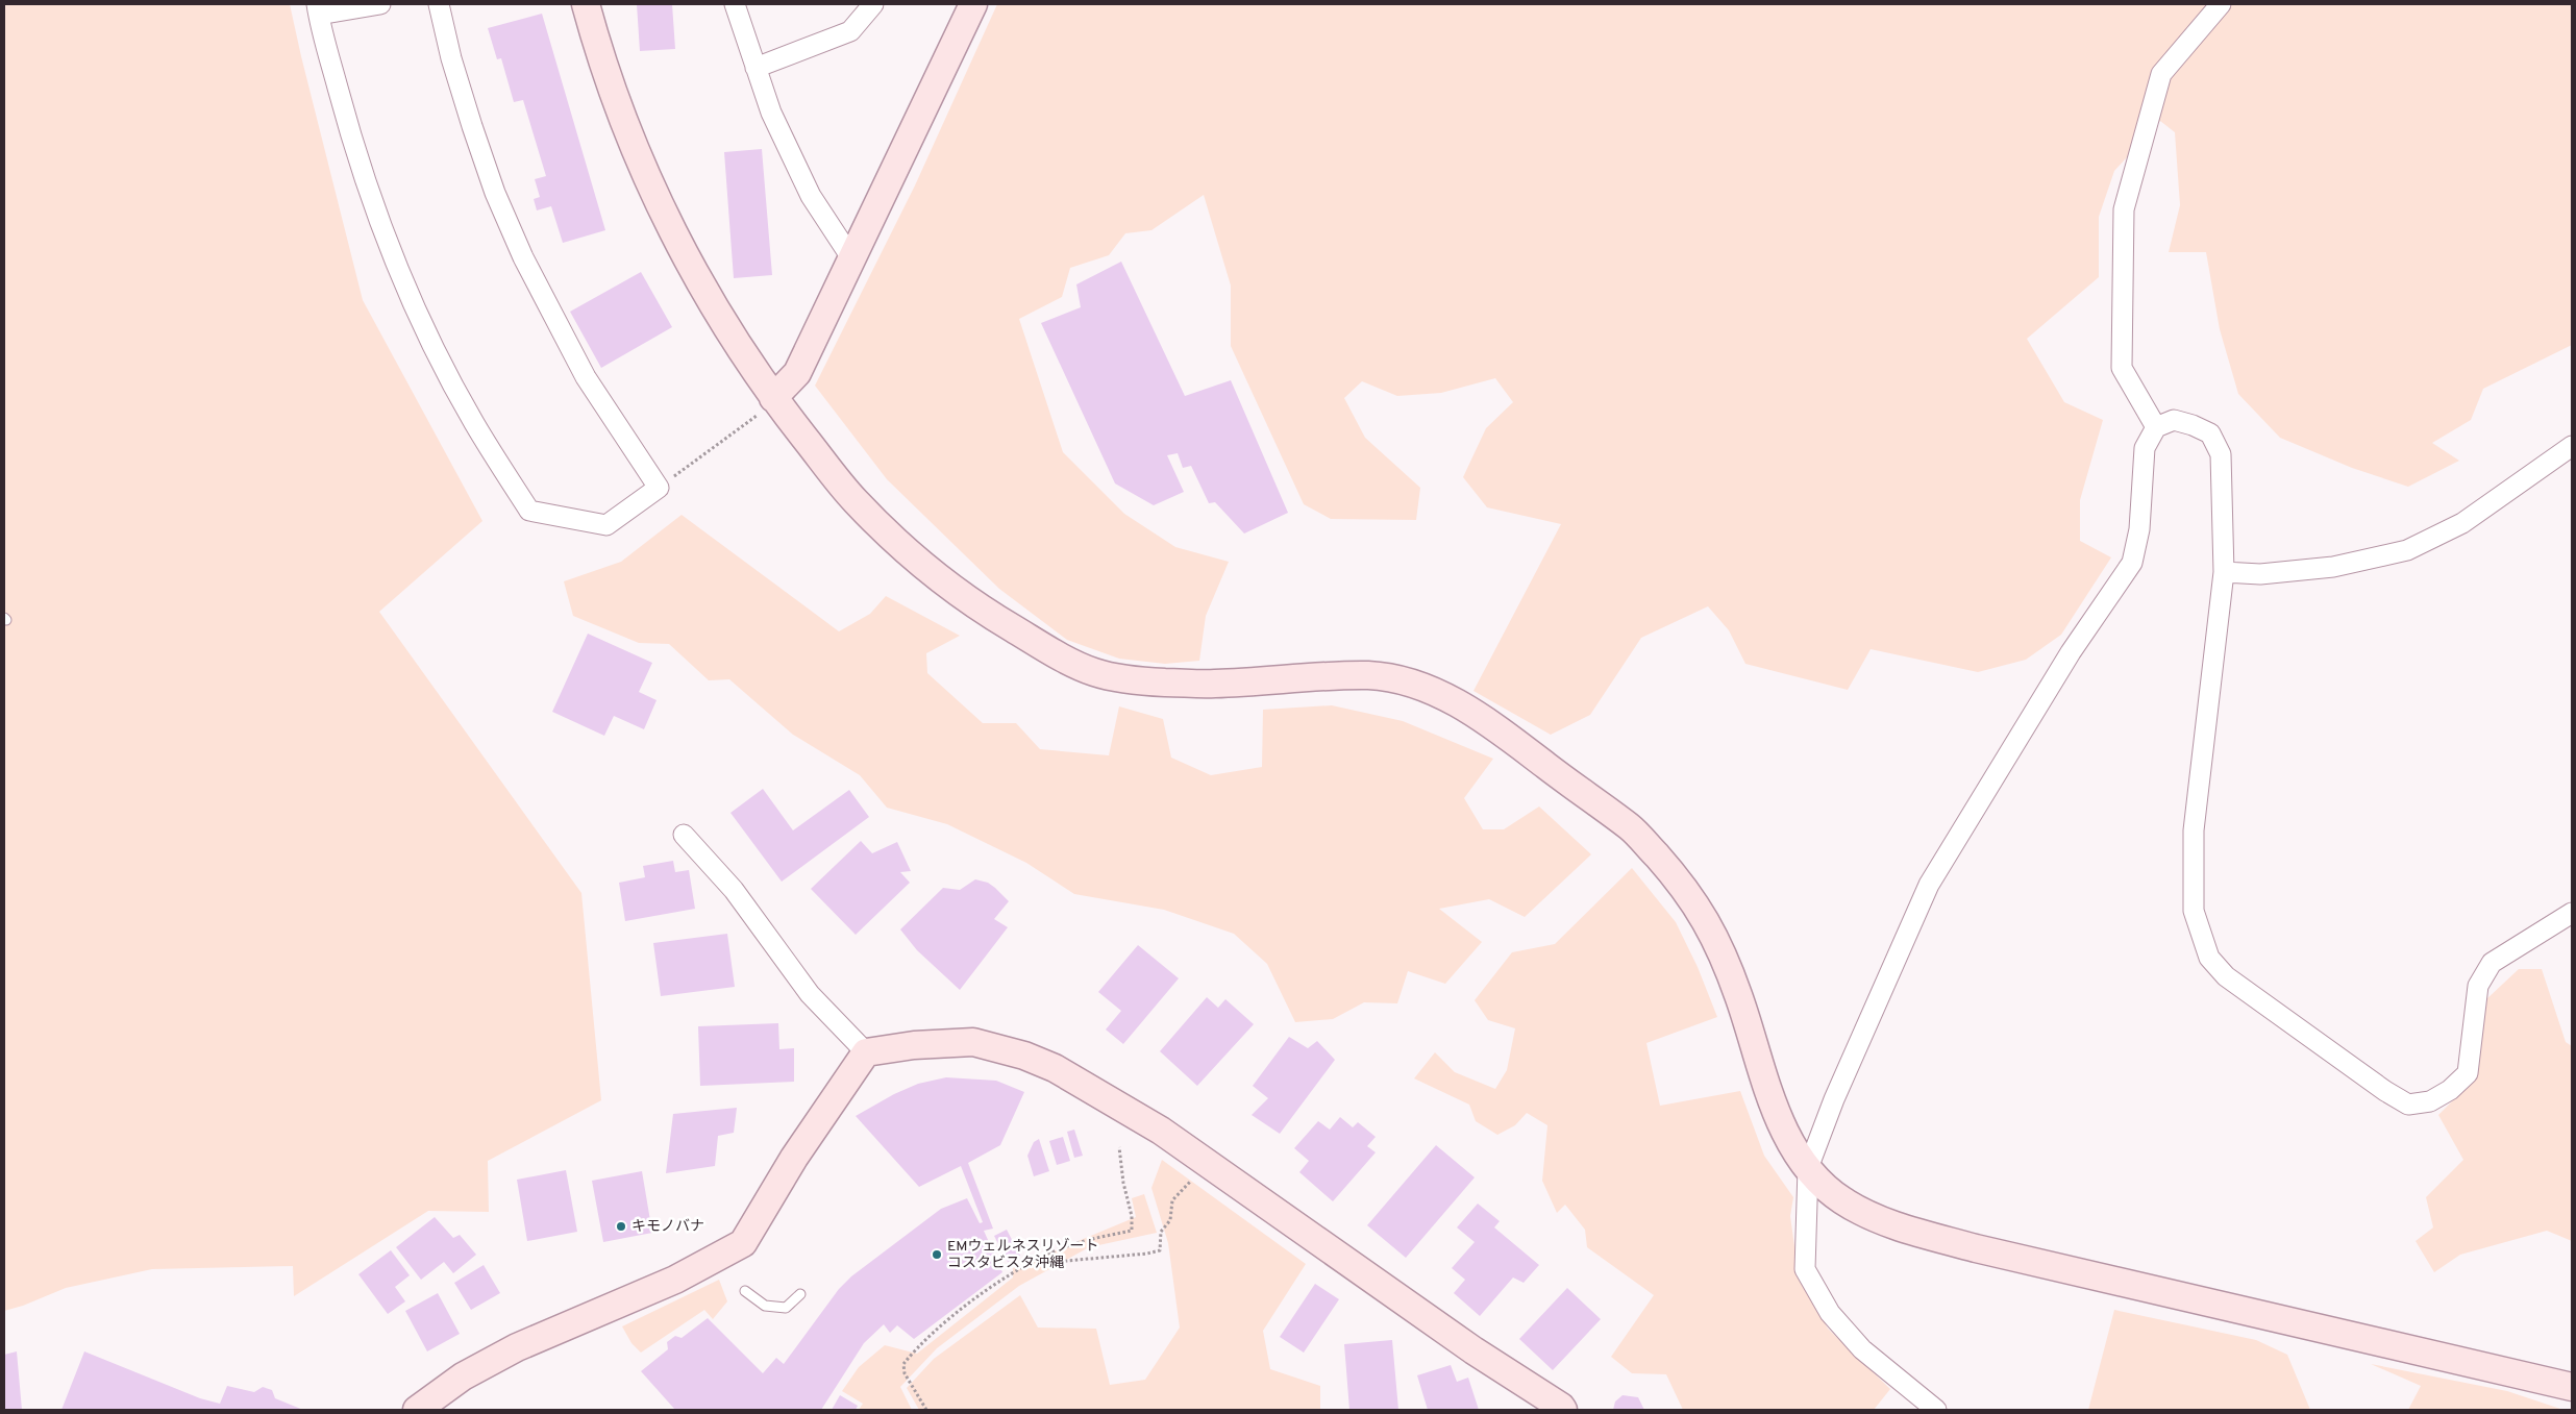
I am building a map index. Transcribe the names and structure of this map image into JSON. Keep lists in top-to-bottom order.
{
  "places": ["キモノバナ", "EMウェルネスリゾート コスタビスタ沖縄"]
}
